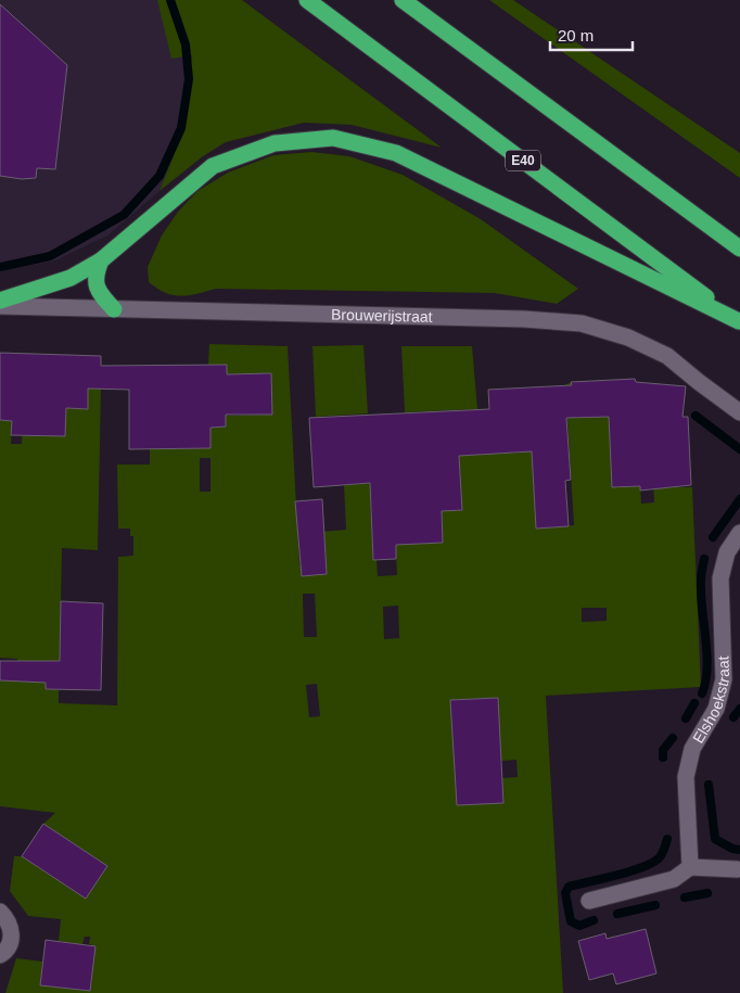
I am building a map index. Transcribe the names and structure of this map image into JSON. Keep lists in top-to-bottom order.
{
  "streets": {
    "highway": ["E40"],
    "street": ["Brouwerijstraat", "Elshoekstraat"]
  },
  "scale_bar": "20 m"
}
